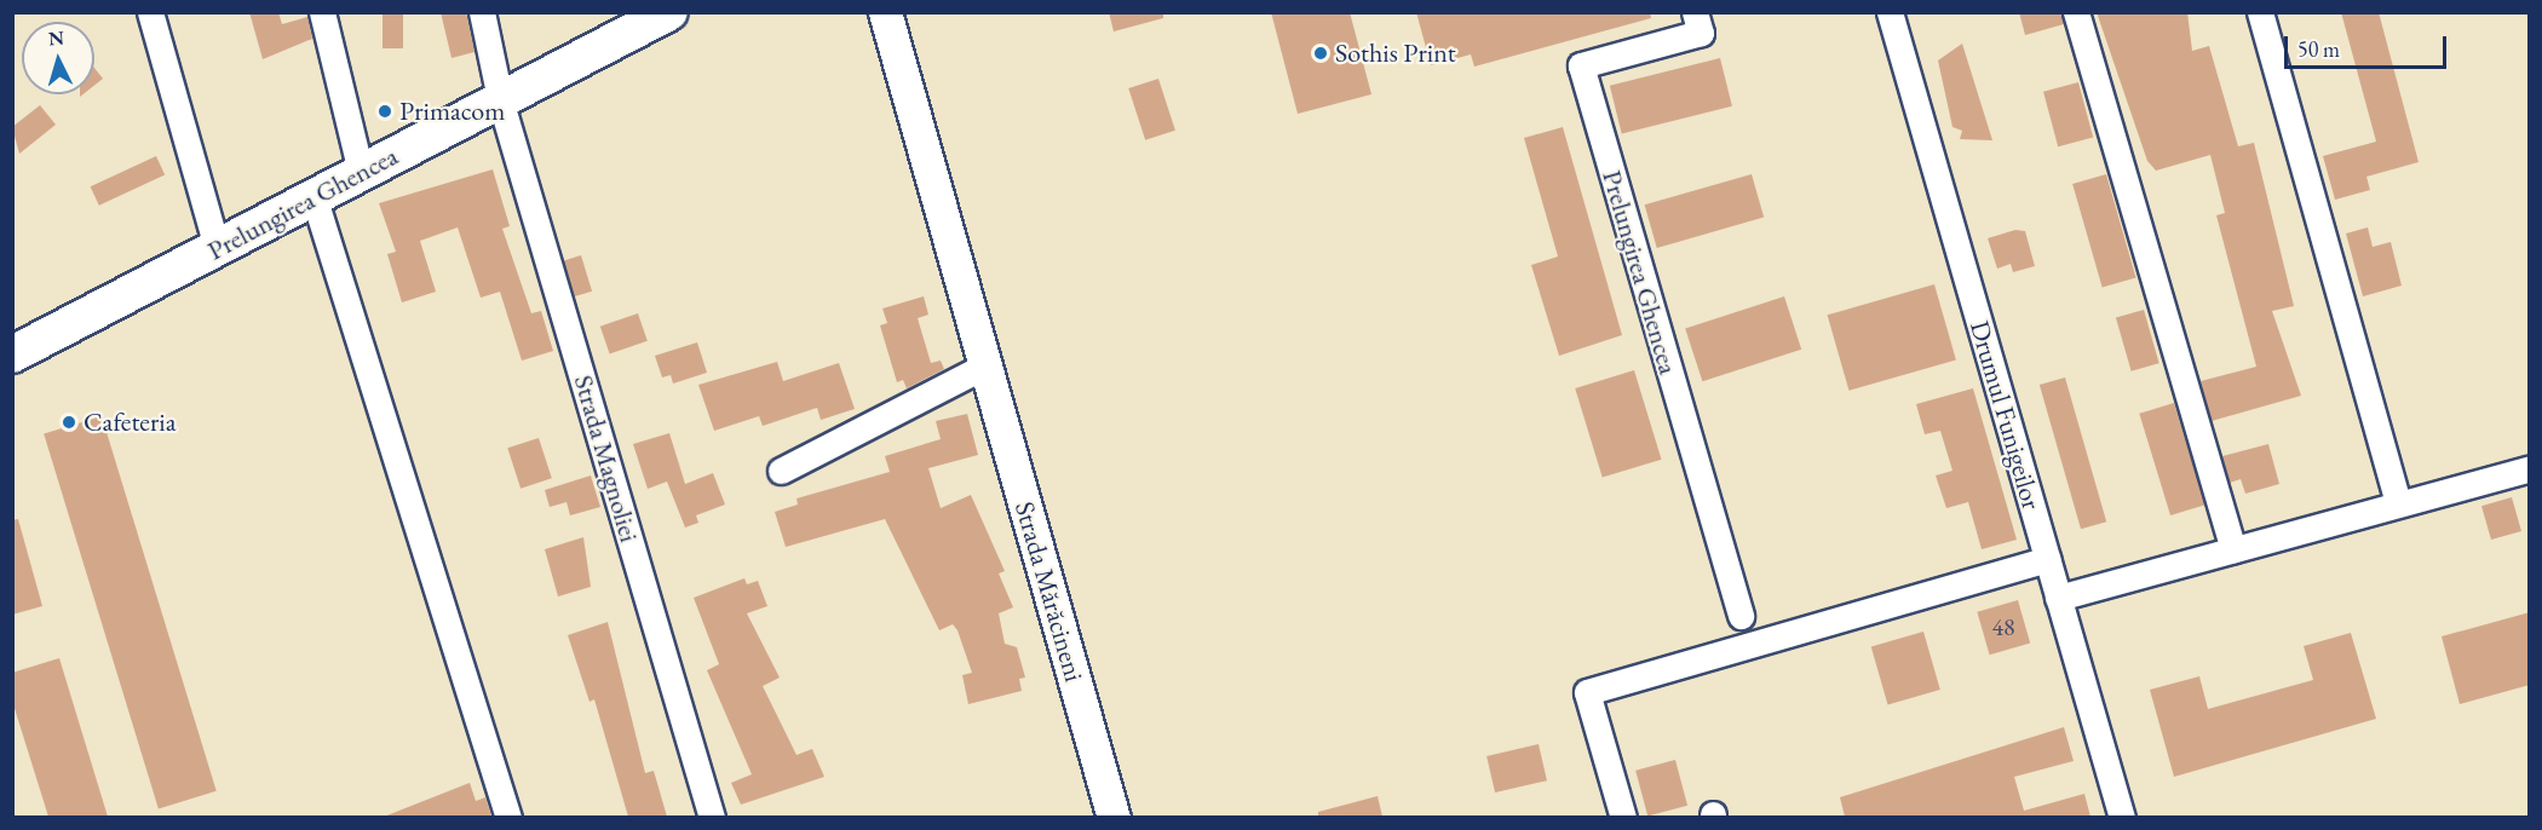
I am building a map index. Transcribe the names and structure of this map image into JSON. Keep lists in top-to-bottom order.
{
  "streets": {
    "main road": ["Prelungirea Ghencea"],
    "street": ["Drumul Funigeilor", "Strada Magnoliei", "Strada Mărăcineni"]
  },
  "crossings": [
    ["Prelungirea Ghencea", "Strada Magnoliei"]
  ],
  "places": ["Sothis Print", "Primacom", "Cafeteria"],
  "house_numbers": ["48"],
  "scale_bar": "50 m",
  "north": "top"
}
